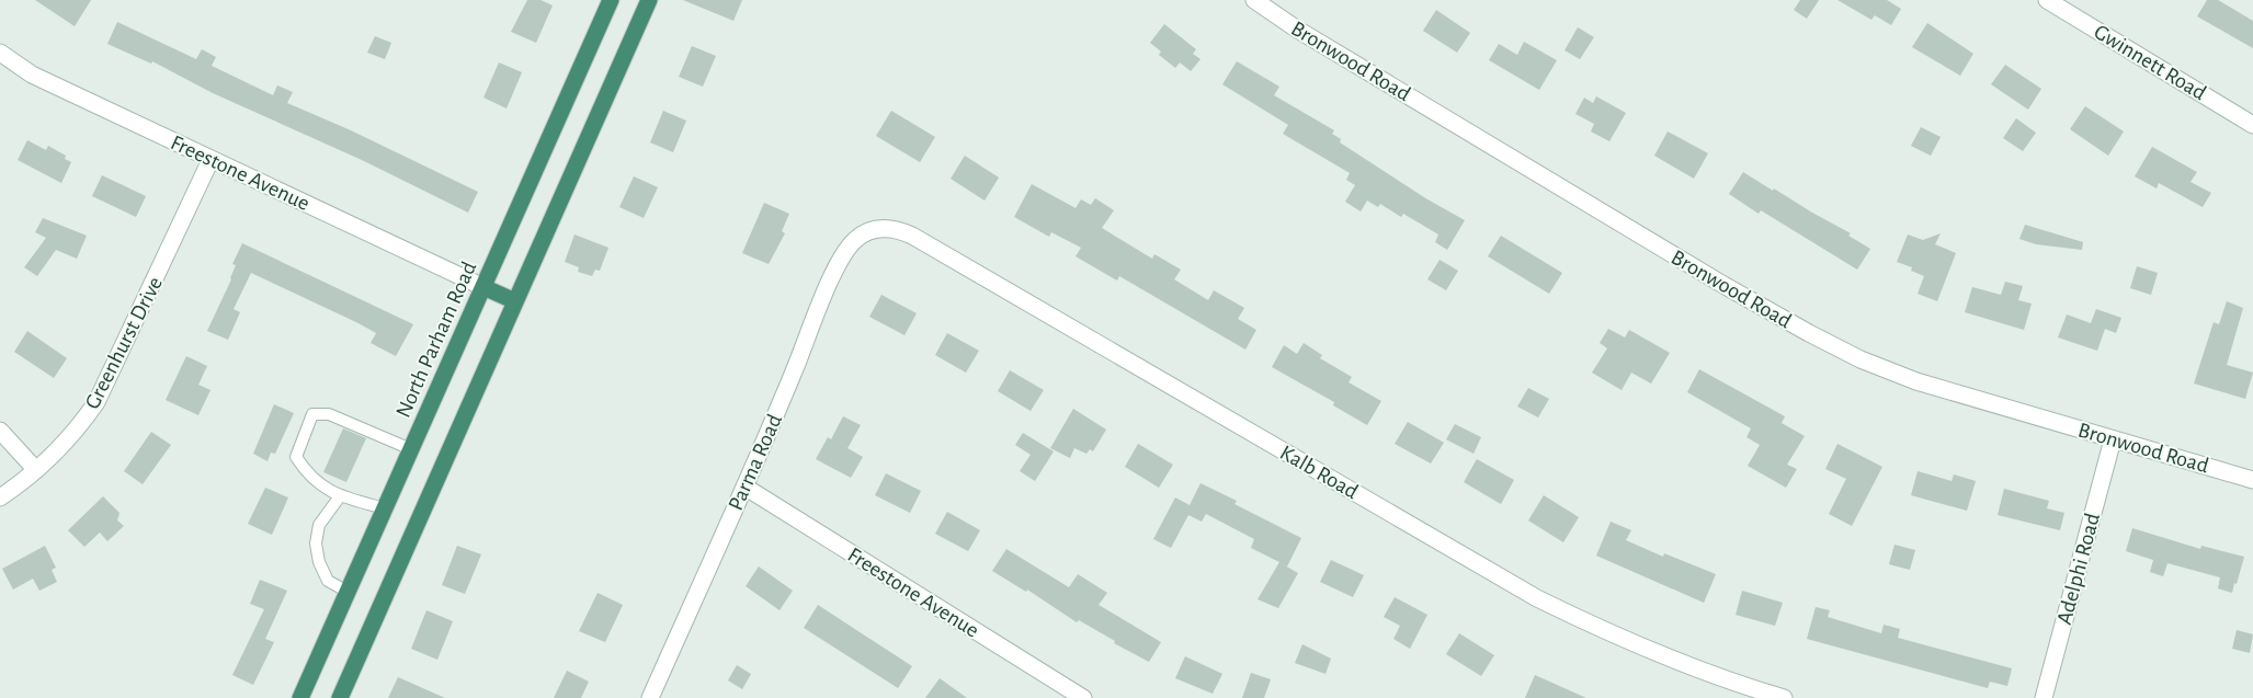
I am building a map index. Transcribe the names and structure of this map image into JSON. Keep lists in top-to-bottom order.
{
  "streets": {
    "highway": ["North Parham Road"],
    "street": [
      "Bronwood Road",
      "Gwinnett Road",
      "Freestone Avenue",
      "Greenhurst Drive",
      "Parma Road",
      "Kalb Road",
      "Adelphi Road"
    ]
  },
  "crossings": [
    ["Bronwood Road", "Adelphi Road"],
    ["Freestone Avenue", "North Parham Road"],
    ["Freestone Avenue", "Greenhurst Drive"],
    ["Freestone Avenue", "Parma Road"],
    ["Parma Road", "Kalb Road"]
  ]
}
